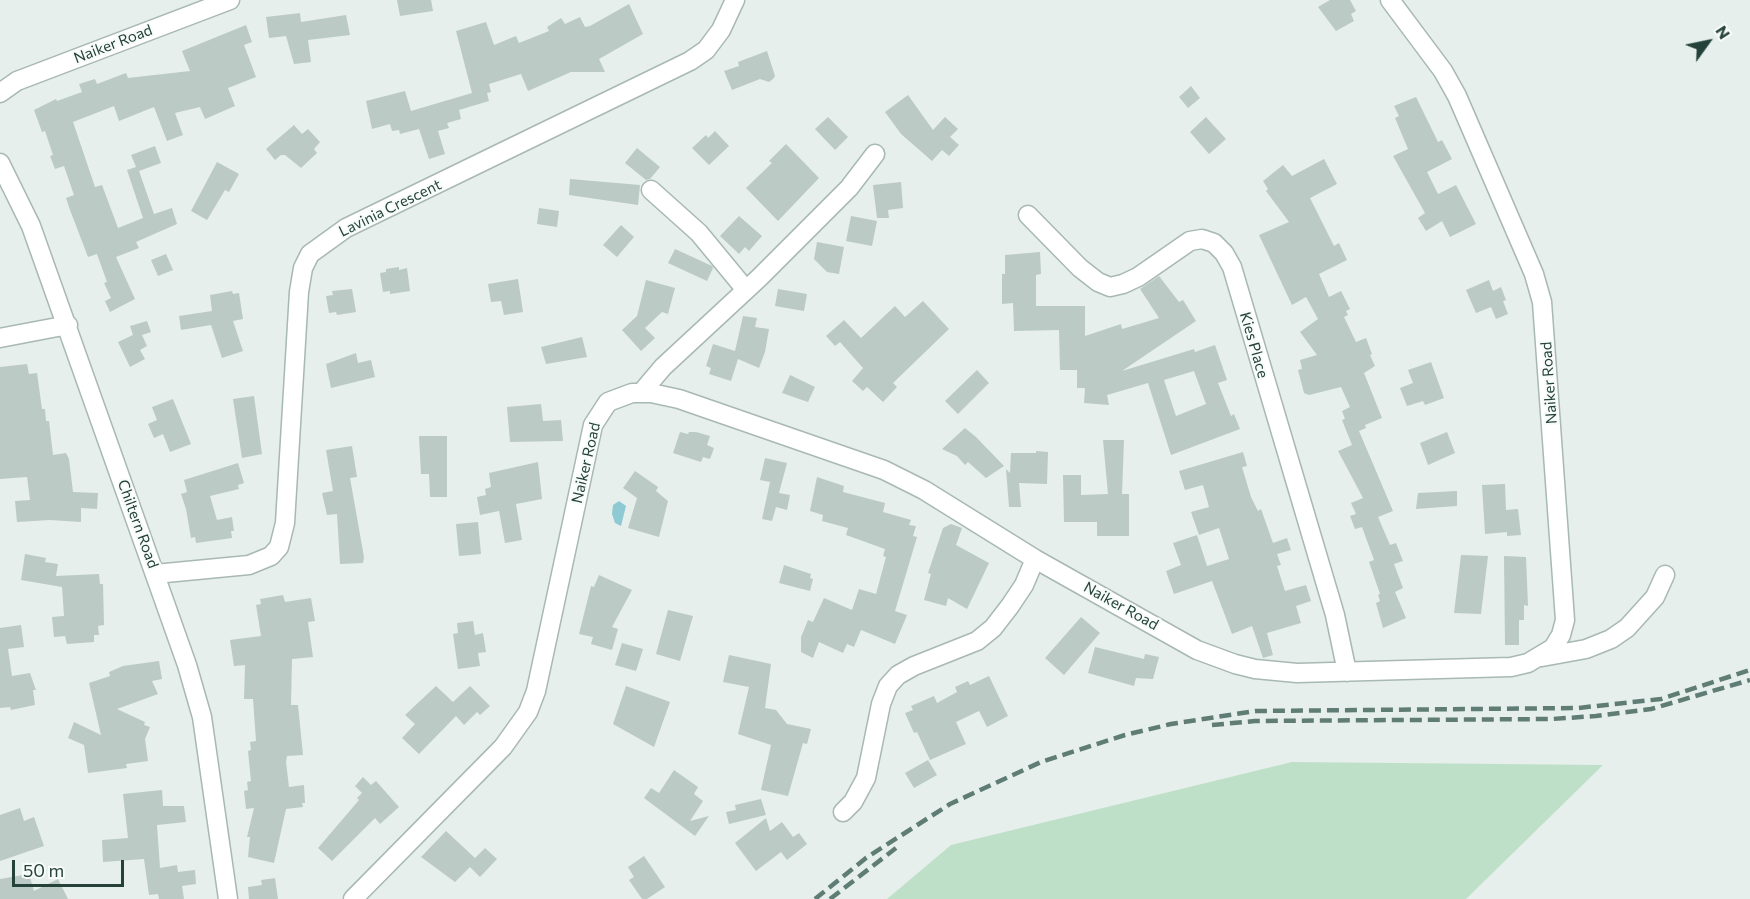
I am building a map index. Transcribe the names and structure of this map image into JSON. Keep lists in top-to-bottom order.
{
  "streets": {
    "street": [
      "Naiker Road",
      "Lavinia Crescent",
      "Kies Place",
      "Chiltern Road"
    ]
  },
  "crossings": [
    ["Naiker Road", "Kies Place"],
    ["Lavinia Crescent", "Chiltern Road"]
  ],
  "scale_bar": "50 m",
  "north": "top right"
}
